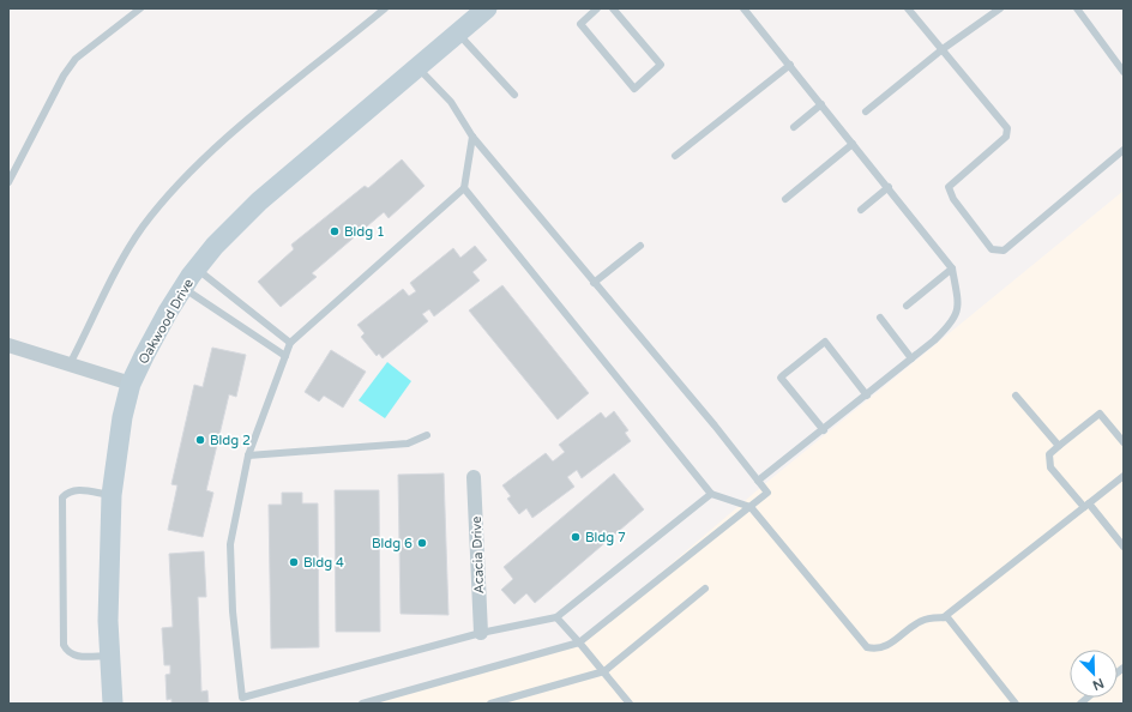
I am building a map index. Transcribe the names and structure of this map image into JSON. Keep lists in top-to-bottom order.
{
  "streets": {
    "street": ["Oakwood Drive", "Acacia Drive"]
  },
  "places": [
    "Bldg 1",
    "Bldg 2",
    "Bldg 7",
    "Bldg 6",
    "Bldg 4"
  ],
  "north": "bottom right"
}
